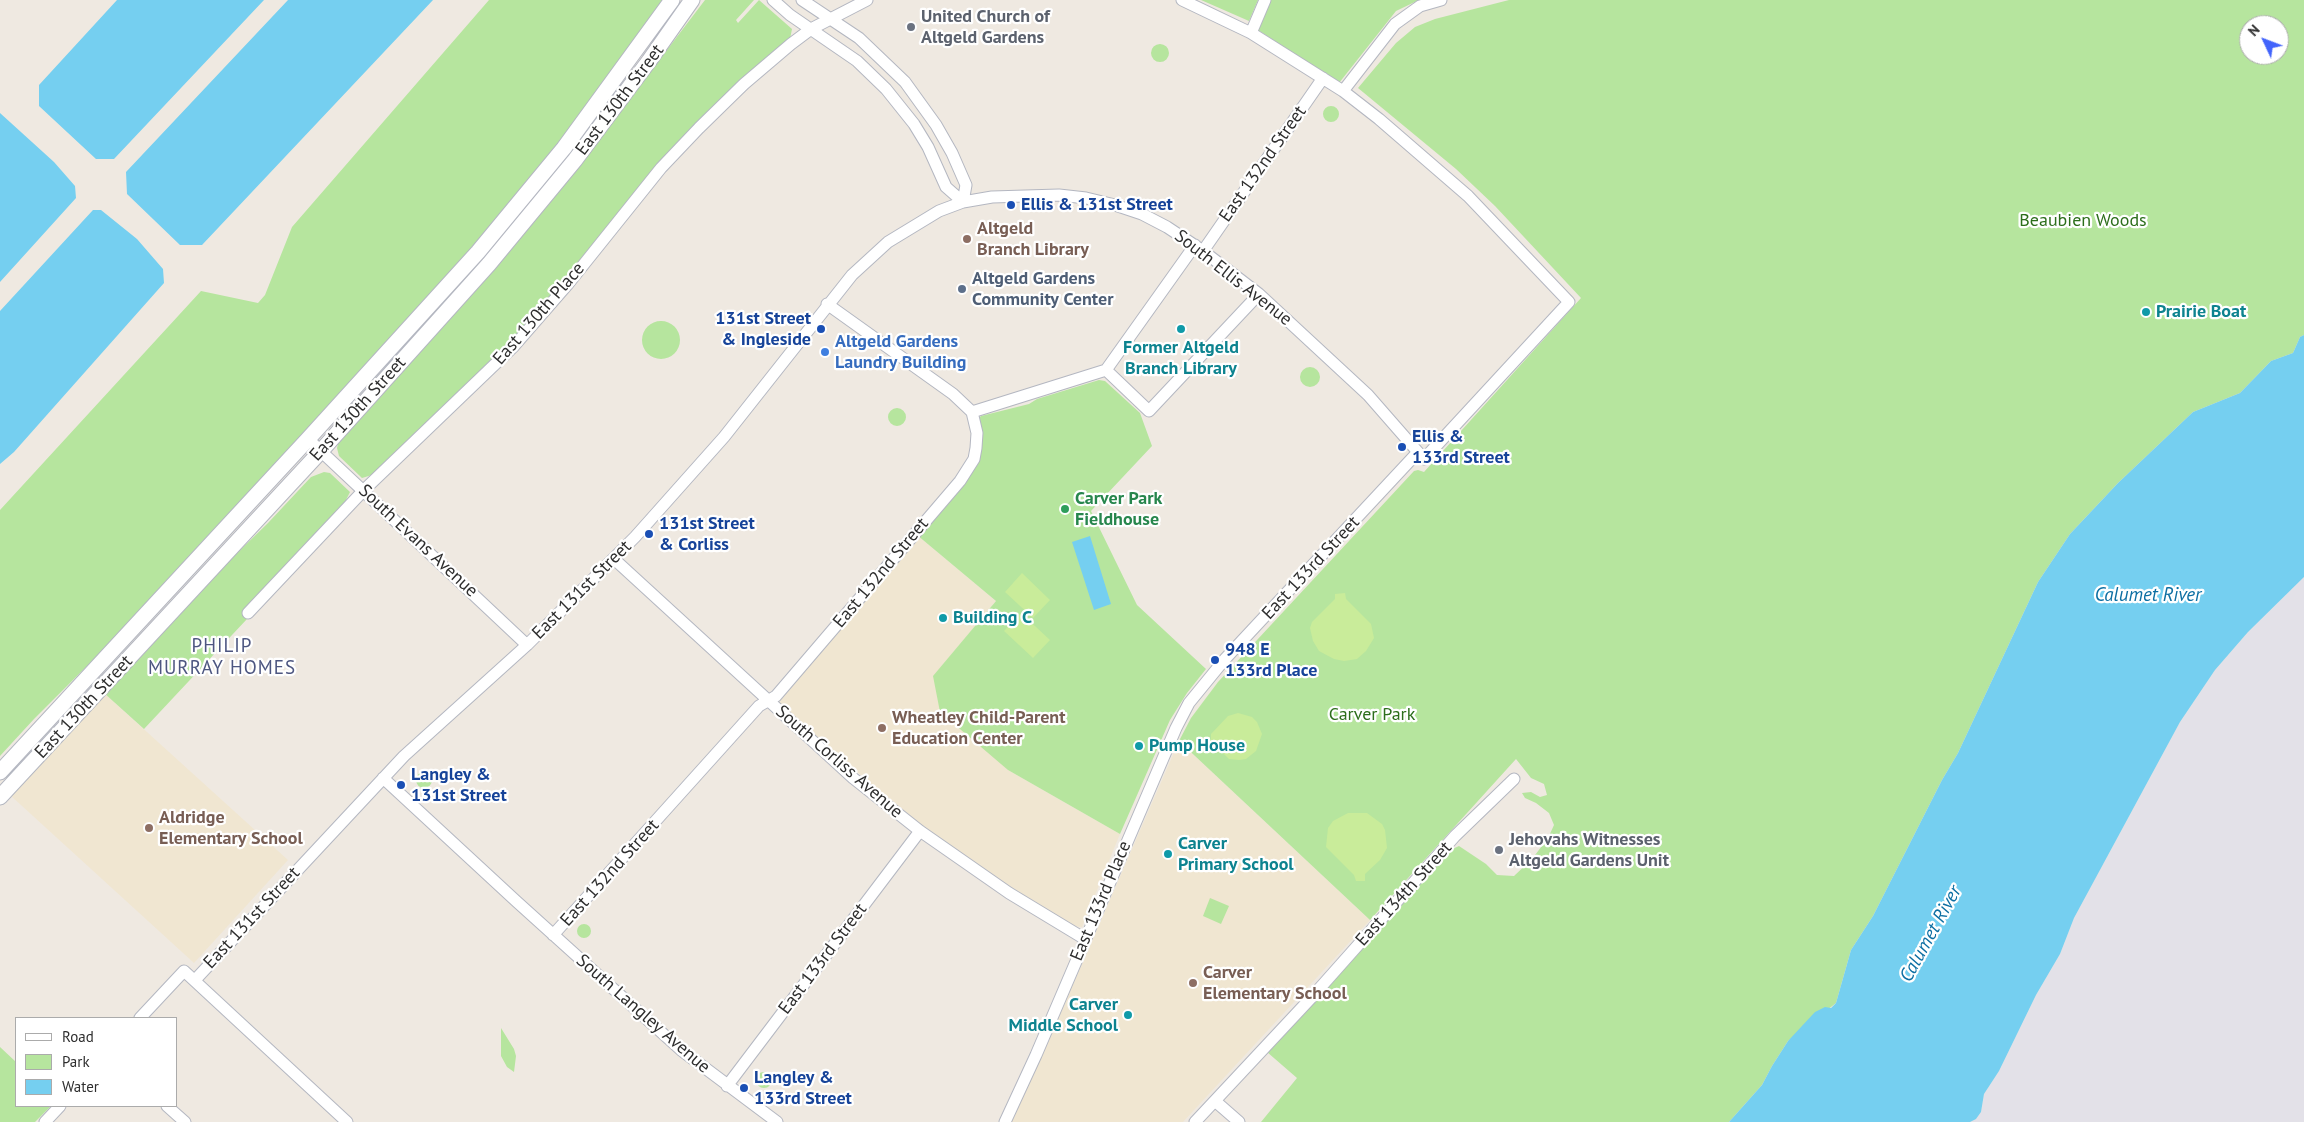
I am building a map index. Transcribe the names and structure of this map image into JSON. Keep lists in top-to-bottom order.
{
  "streets": {
    "main road": ["East 130th Street"],
    "street": [
      "East 132nd Street",
      "South Ellis Avenue",
      "East 130th Place",
      "South Evans Avenue",
      "East 133rd Street",
      "East 131st Street",
      "South Corliss Avenue",
      "East 134th Street",
      "East 133rd Place",
      "South Langley Avenue"
    ]
  },
  "crossings": [
    ["East 130th Street", "South Evans Avenue"],
    ["East 132nd Street", "South Ellis Avenue"],
    ["East 132nd Street", "South Corliss Avenue"],
    ["East 132nd Street", "South Langley Avenue"],
    ["South Ellis Avenue", "East 133rd Street"],
    ["South Ellis Avenue", "East 131st Street"],
    ["East 130th Place", "South Evans Avenue"],
    ["South Evans Avenue", "East 131st Street"],
    ["East 133rd Street", "South Corliss Avenue"],
    ["East 133rd Street", "East 133rd Place"],
    ["East 133rd Street", "South Langley Avenue"],
    ["East 131st Street", "South Corliss Avenue"],
    ["East 131st Street", "South Langley Avenue"],
    ["South Corliss Avenue", "East 133rd Place"]
  ],
  "districts": ["PHILIP MURRAY HOMES"],
  "water": ["Calumet River"],
  "parks": ["Beaubien Woods", "Carver Park"],
  "places": [
    "United Church of Altgeld Gardens",
    "Ellis & 131st Street",
    "Altgeld Branch Library",
    "Altgeld Gardens Community Center",
    "Prairie Boat",
    "131st Street & Ingleside",
    "Former Altgeld Branch Library",
    "Altgeld Gardens Laundry Building",
    "Ellis & 133rd Street",
    "Carver Park Fieldhouse",
    "131st Street & Corliss",
    "Building C",
    "948 E 133rd Place",
    "Wheatley Child-Parent Education Center",
    "Pump House",
    "Langley & 131st Street",
    "Aldridge Elementary School",
    "Jehovahs Witnesses Altgeld Gardens Unit",
    "Carver Primary School",
    "Carver Elementary School",
    "Carver Middle School",
    "Langley & 133rd Street"
  ],
  "legend": ["Road", "Park", "Water"],
  "north": "top left"
}
